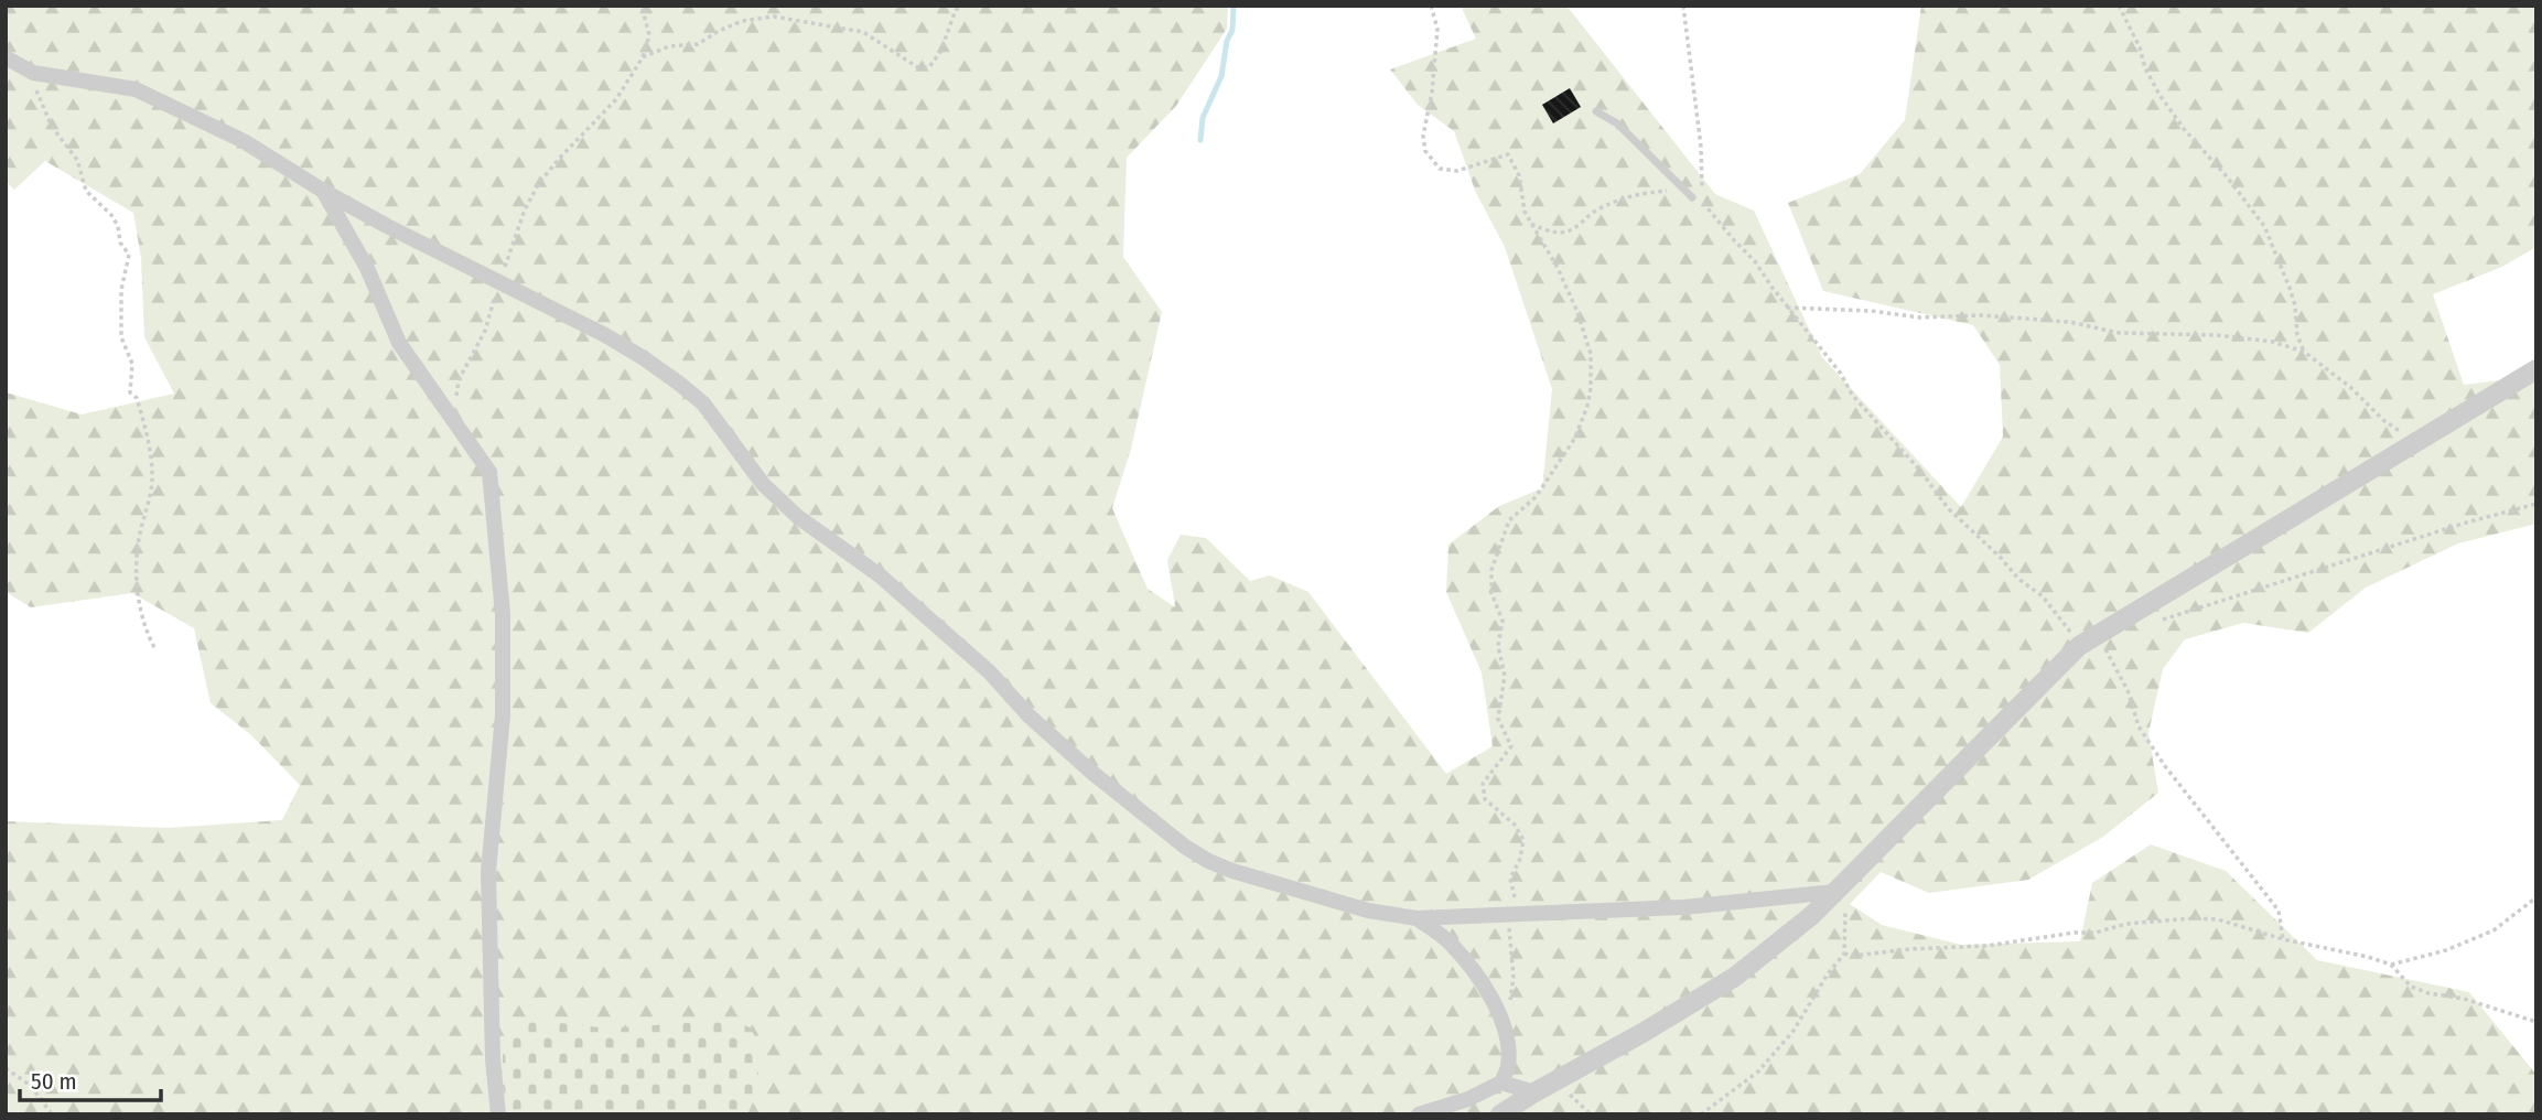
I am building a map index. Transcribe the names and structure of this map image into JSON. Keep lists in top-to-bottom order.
{
  "scale_bar": "50 m"
}
